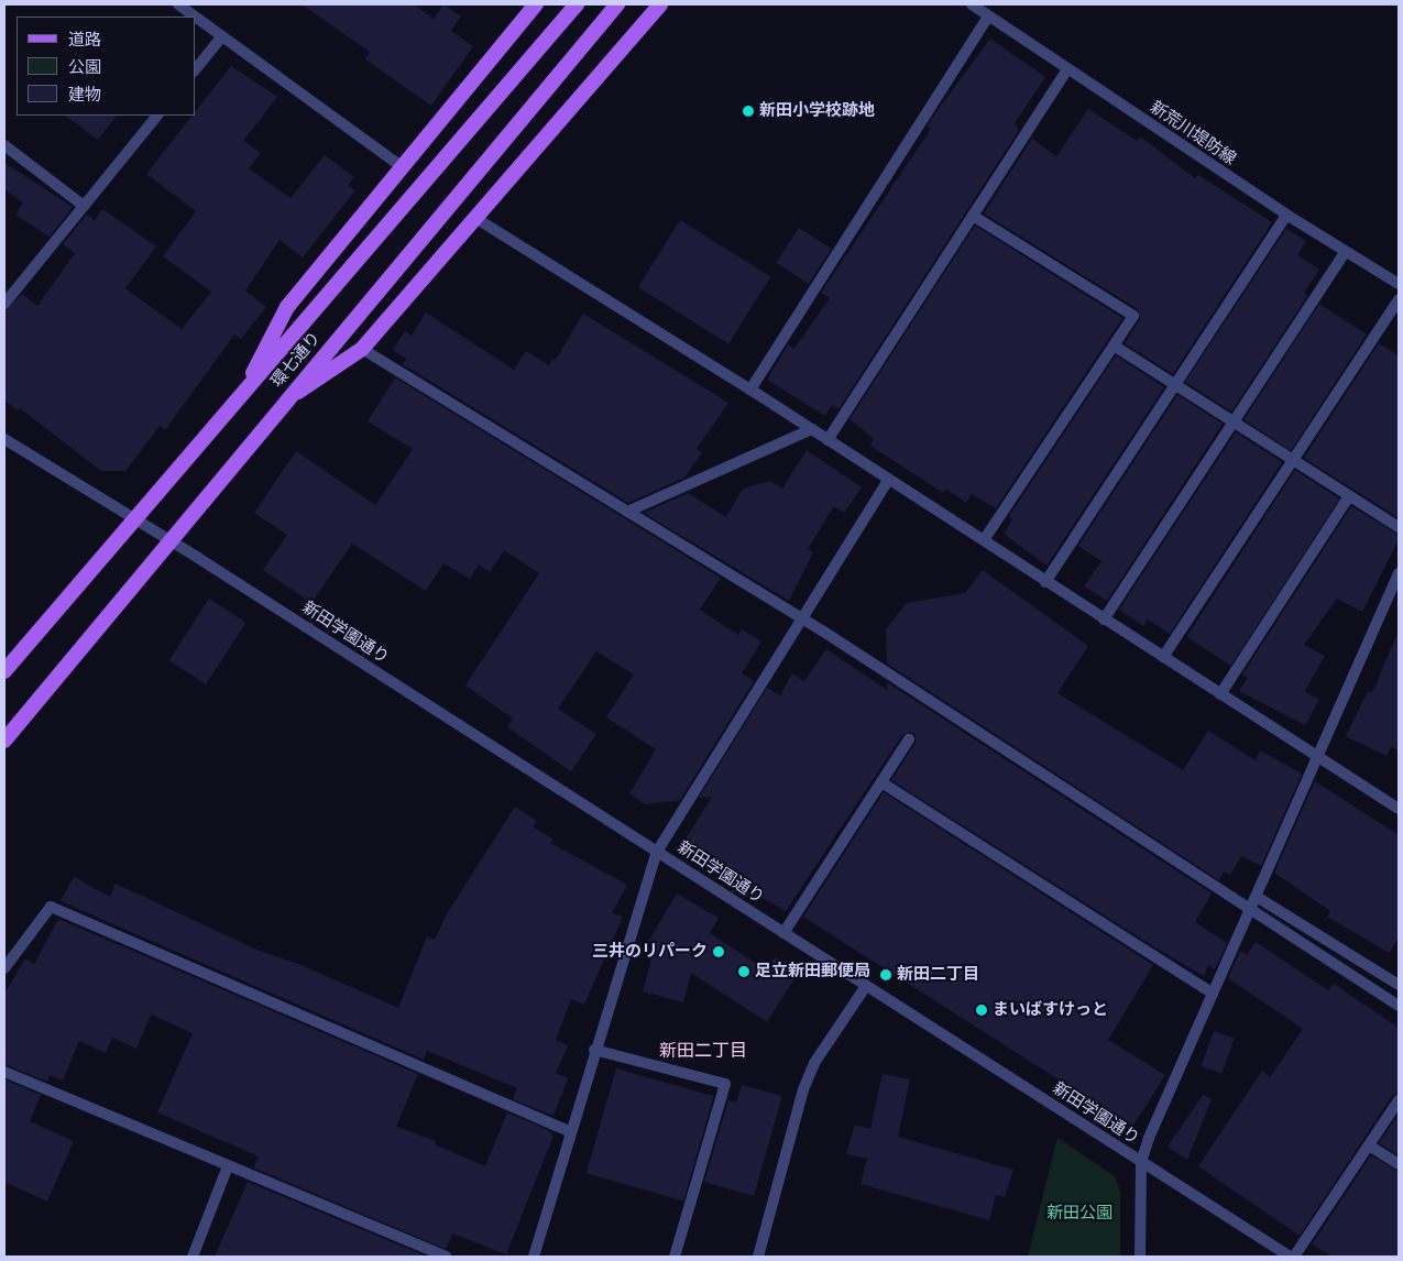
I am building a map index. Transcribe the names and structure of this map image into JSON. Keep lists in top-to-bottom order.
{
  "streets": {
    "main road": ["環七通り"],
    "street": ["新荒川堤防線", "新田学園通り"]
  },
  "crossings": [
    ["環七通り", "新田学園通り"]
  ],
  "districts": ["新田二丁目"],
  "parks": ["新田公園"],
  "places": [
    "新田小学校跡地",
    "三井のリパーク",
    "足立新田郵便局",
    "新田二丁目",
    "まいばすけっと"
  ],
  "legend": ["道路", "公園", "建物"]
}
